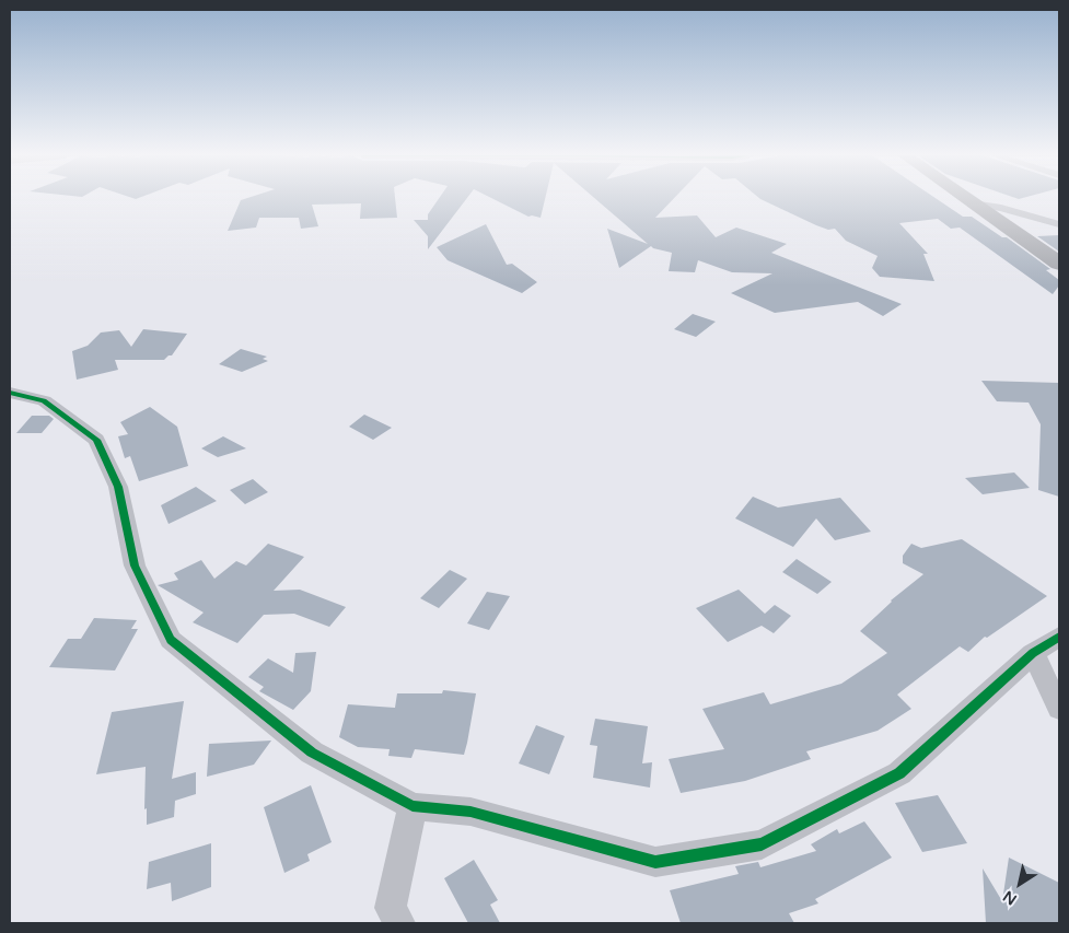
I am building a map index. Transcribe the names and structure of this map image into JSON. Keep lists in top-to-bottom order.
{
  "north": "bottom left"
}
